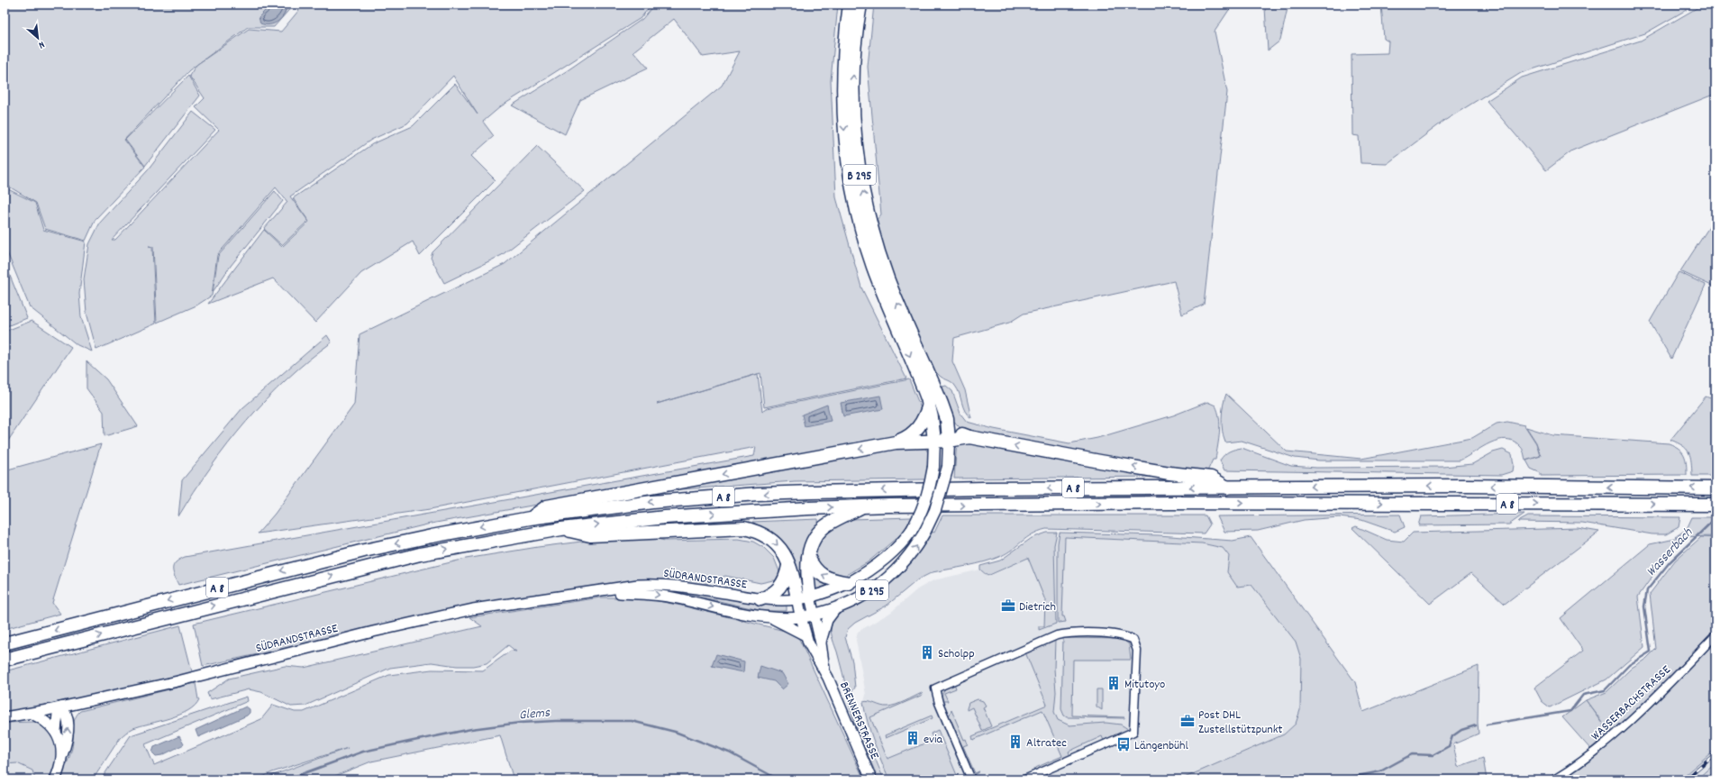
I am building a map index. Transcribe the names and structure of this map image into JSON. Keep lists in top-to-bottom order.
{
  "streets": {
    "highway": ["B 295", "A 8"],
    "main road": ["SÜDRANDSTRASSE", "BRENNERSTRASSE"],
    "street": ["WASSERBACHSTRASSE"]
  },
  "crossings": [
    ["B 295", "A 8"],
    ["B 295", "SÜDRANDSTRASSE"],
    ["B 295", "BRENNERSTRASSE"],
    ["SÜDRANDSTRASSE", "BRENNERSTRASSE"]
  ],
  "water": ["Wasserbach", "Glems"],
  "places": {
    "office": ["Dietrich", "Post DHL Zustellstützpunkt"],
    "building": [
      "Scholpp",
      "Mitutoyo",
      "evia",
      "Altratec"
    ],
    "bus stop": ["Längenbühl"]
  },
  "north": "bottom right"
}
